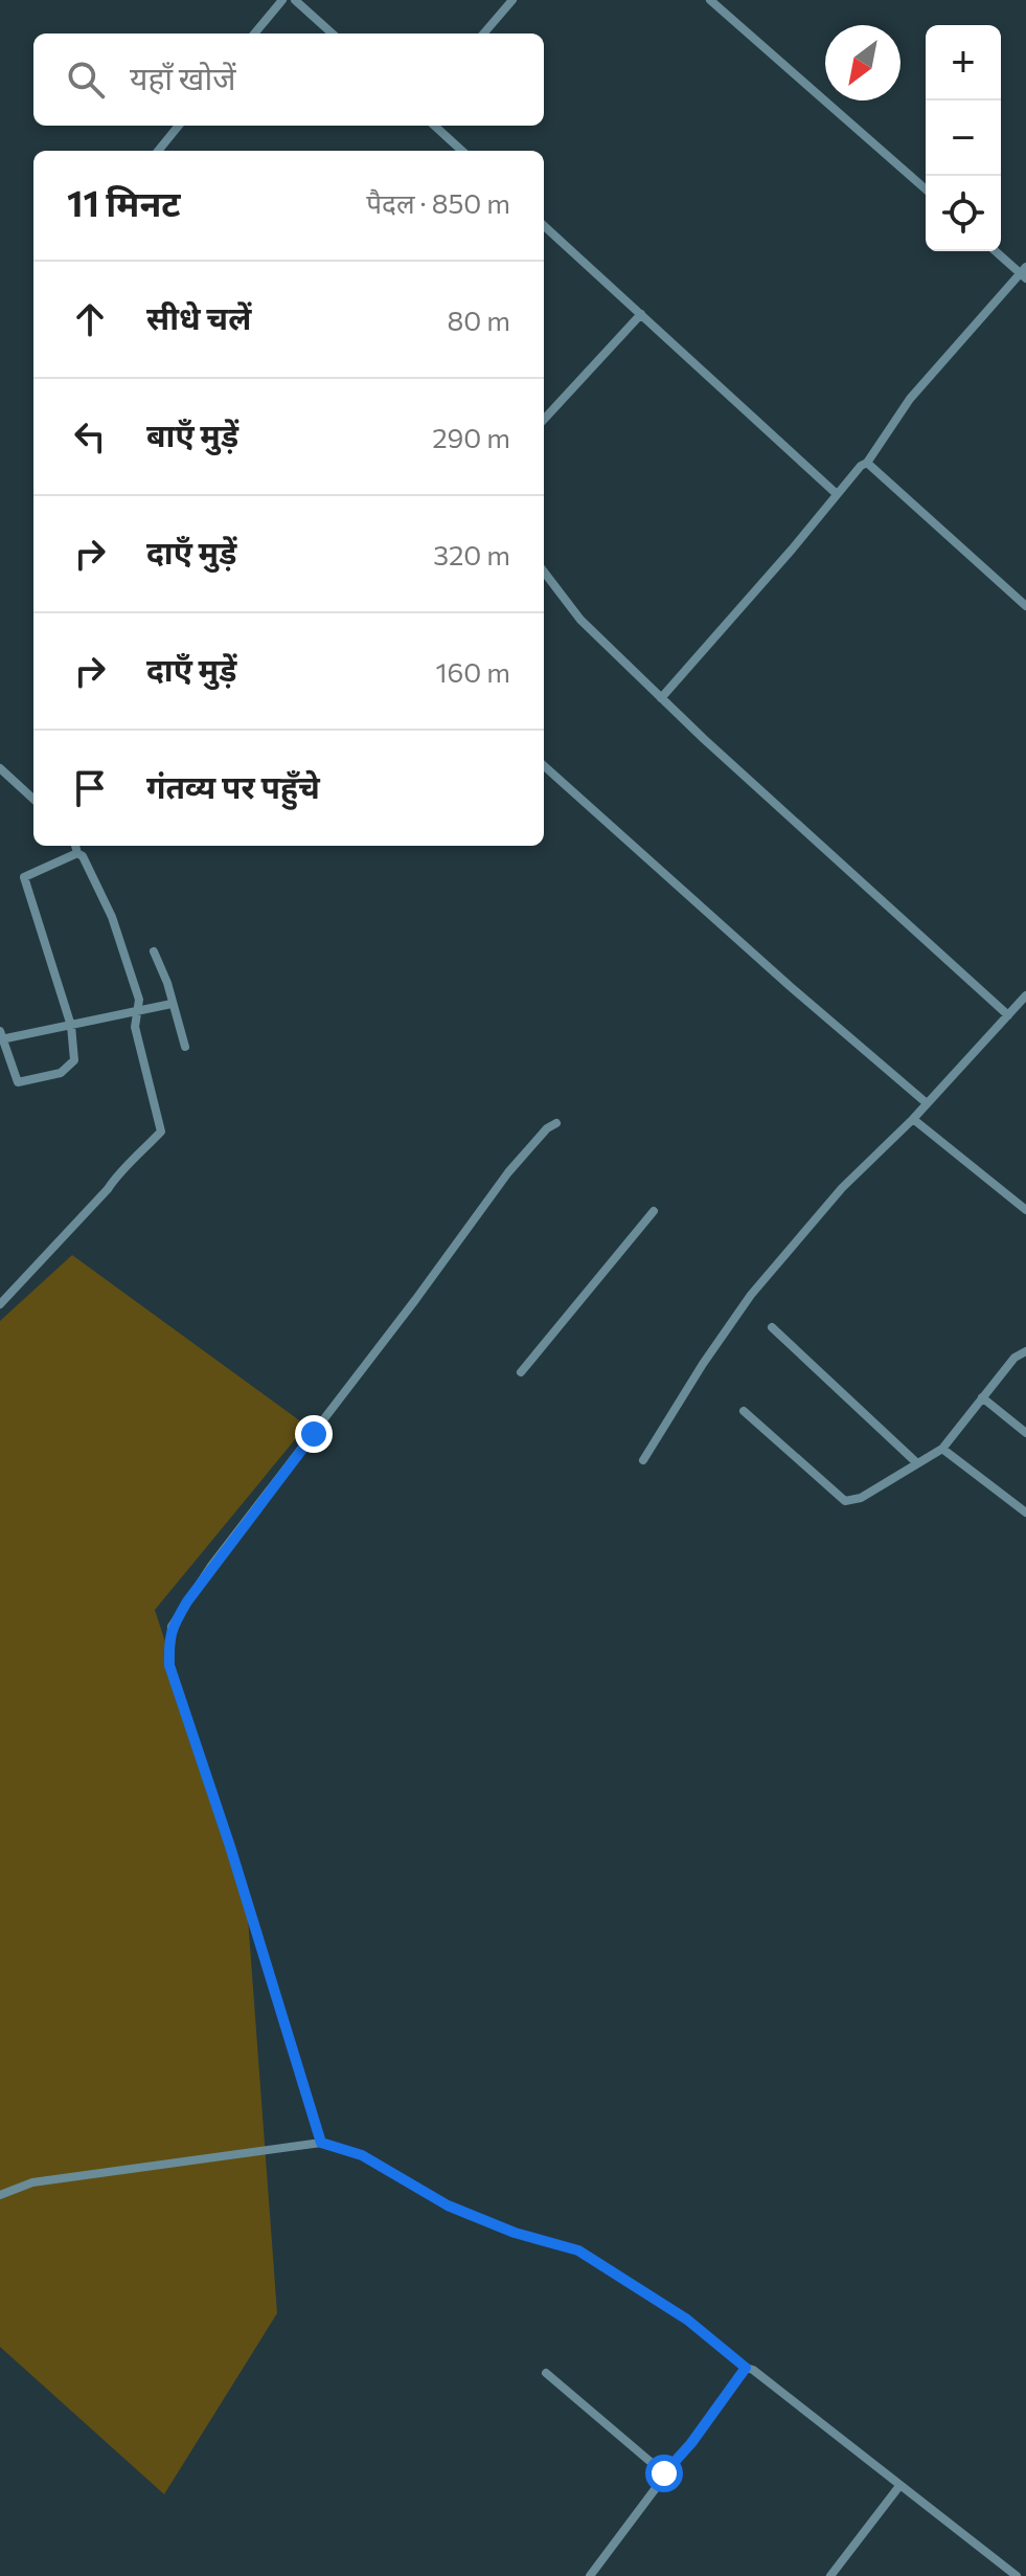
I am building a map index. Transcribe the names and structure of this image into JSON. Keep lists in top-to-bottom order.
{
  "north": "bottom left",
  "page": {
    "map_buttons": ["+", "−"],
    "search": "यहाँ खोजें",
    "heading": ["11 मिनट", "पैदल · 850 m"],
    "list": [
      ["सीधे चलें", "80 m"],
      ["बाएँ मुड़ें", "290 m"],
      ["दाएँ मुड़ें", "320 m"],
      ["दाएँ मुड़ें", "160 m"],
      "गंतव्य पर पहुँचे"
    ]
  }
}
